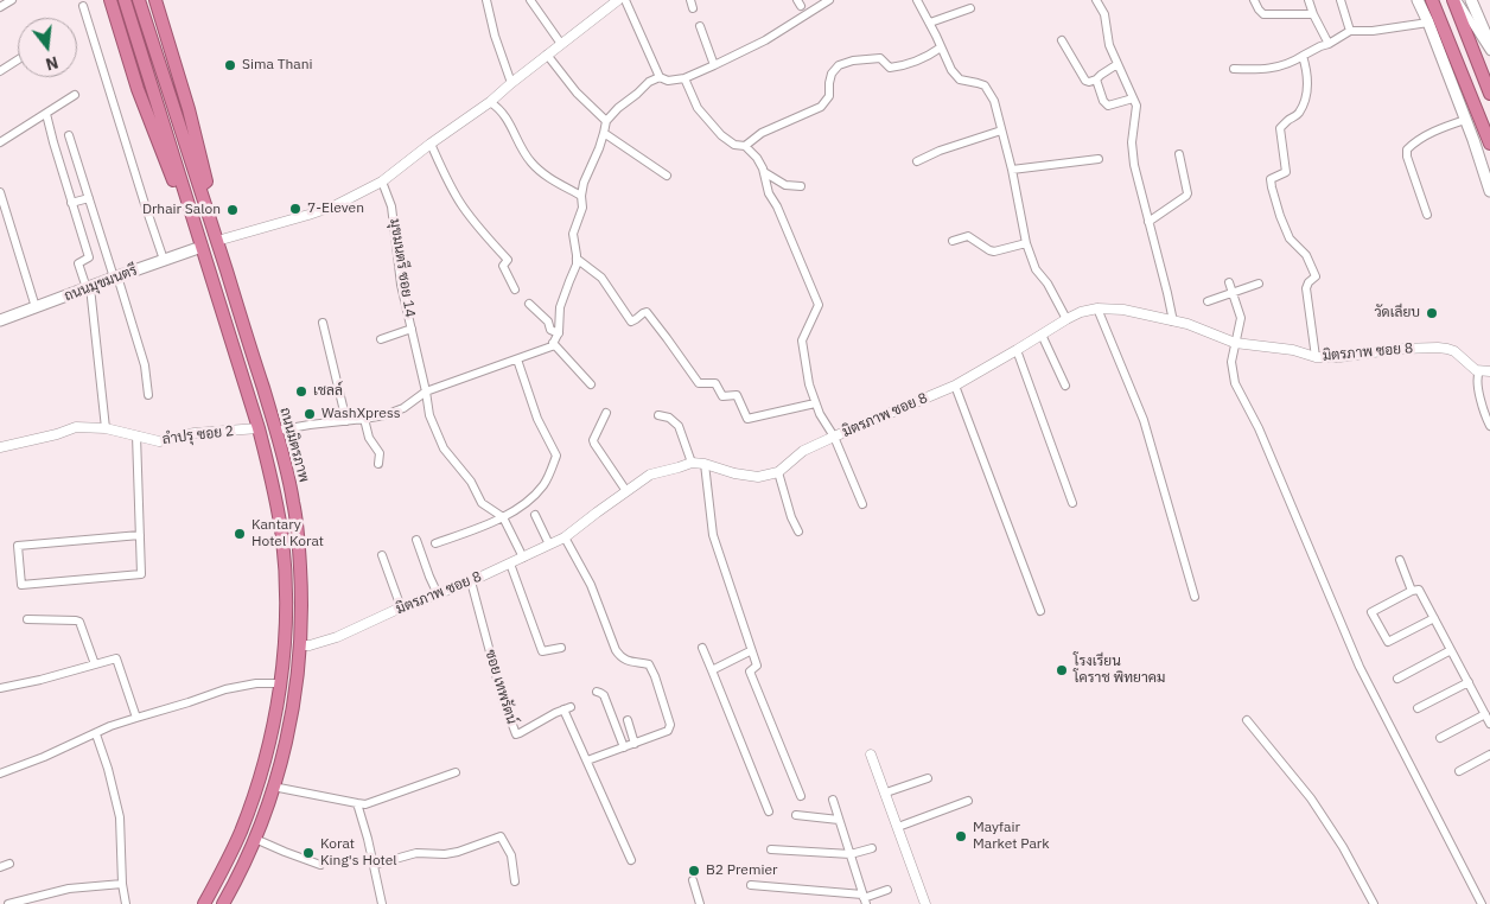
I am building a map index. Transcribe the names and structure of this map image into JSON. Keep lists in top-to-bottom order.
{
  "streets": {
    "highway": ["ถนนมิตรภาพ"],
    "main road": ["ถนนมุขมนตรี"],
    "street": [
      "มุขมนตรี ซอย 14",
      "มิตรภาพ ซอย 8",
      "ลำปรุ ซอย 2",
      "ซอย เทพรัตน์"
    ]
  },
  "crossings": [
    ["ถนนมุขมนตรี", "ถนนมิตรภาพ"],
    ["มิตรภาพ ซอย 8", "ถนนมิตรภาพ"],
    ["มิตรภาพ ซอย 8", "ซอย เทพรัตน์"],
    ["ลำปรุ ซอย 2", "ถนนมิตรภาพ"]
  ],
  "places": [
    "Sima Thani",
    "7-Eleven",
    "Drhair Salon",
    "วัดเลียบ",
    "เชลล์",
    "WashXpress",
    "Kantary Hotel Korat",
    "โรงเรียน โคราช พิทยาคม",
    "Mayfair Market Park",
    "Korat King's Hotel",
    "B2 Premier"
  ],
  "north": "bottom"
}
